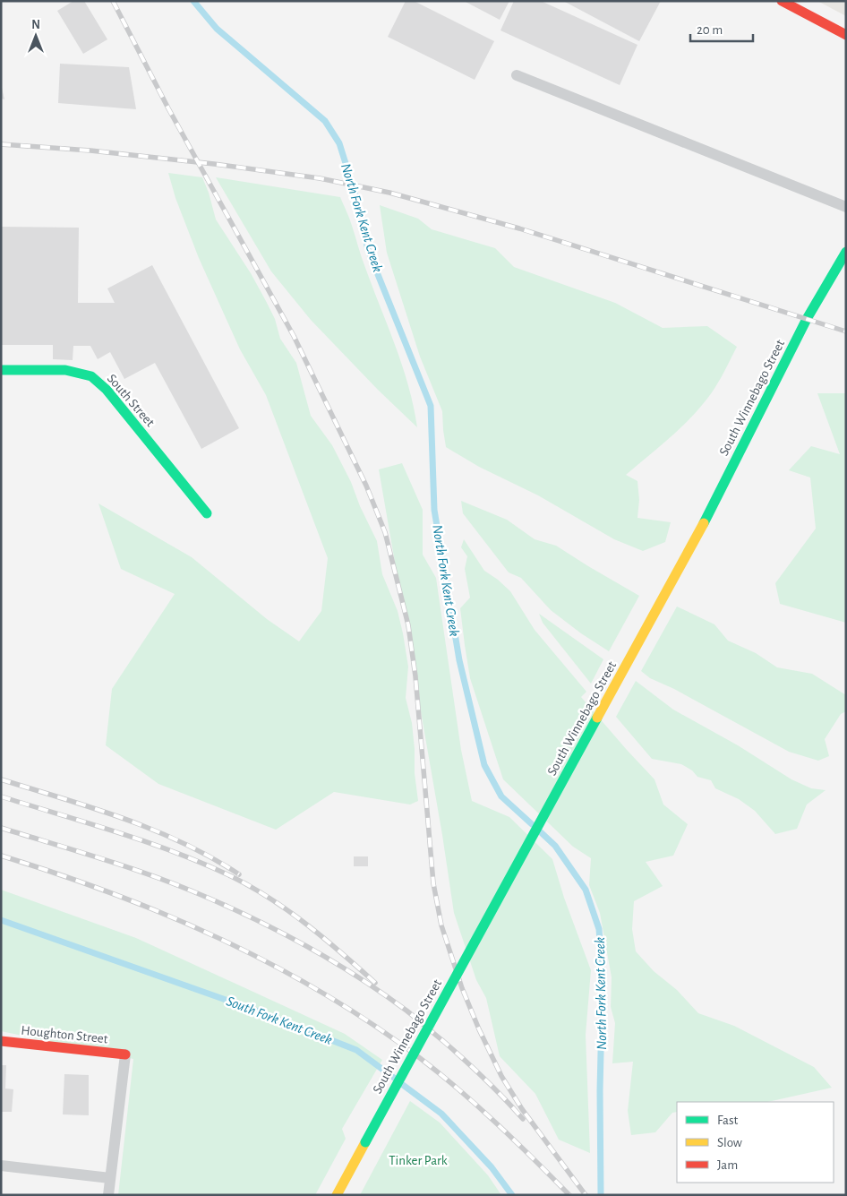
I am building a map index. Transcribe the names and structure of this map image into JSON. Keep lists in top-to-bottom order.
{
  "streets": {
    "main road": ["South Winnebago Street", "South Street", "Houghton Street"]
  },
  "water": ["North Fork Kent Creek", "South Fork Kent Creek"],
  "parks": ["Tinker Park"],
  "legend": ["Fast", "Slow", "Jam"],
  "scale_bar": "20 m",
  "north": "top"
}
